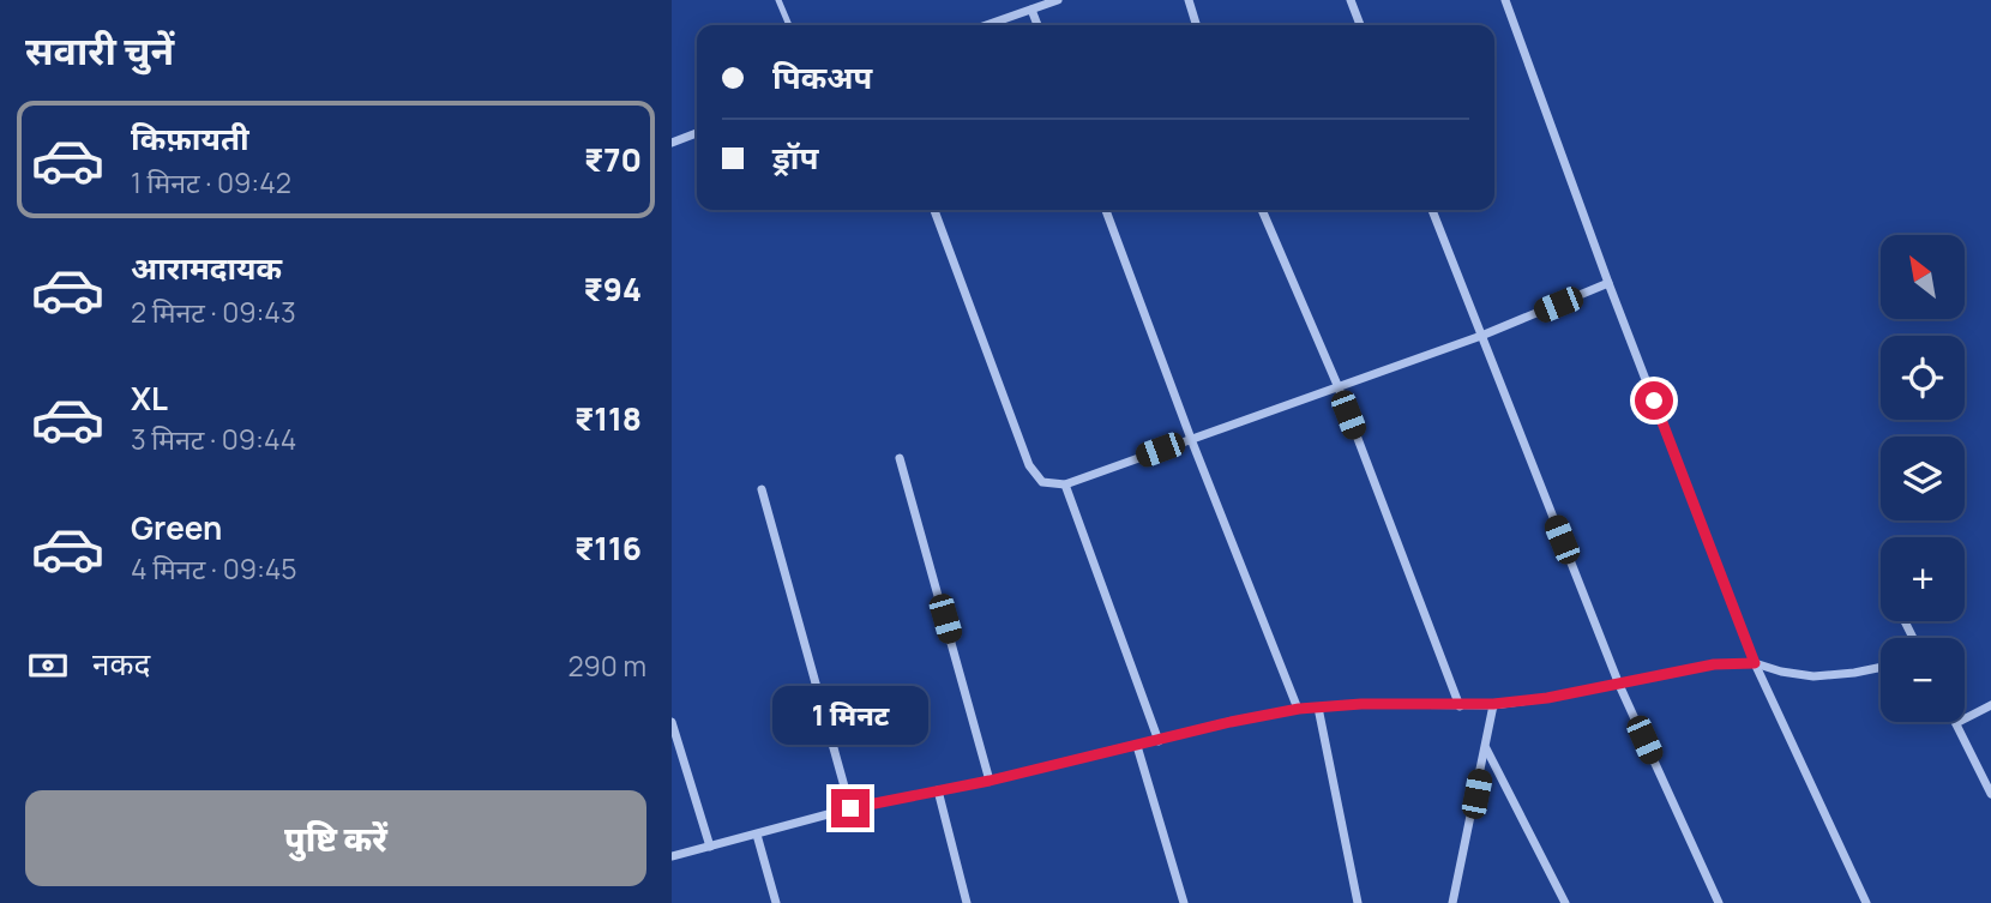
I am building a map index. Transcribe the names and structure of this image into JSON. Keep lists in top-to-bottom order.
{
  "north": "top left",
  "page": {
    "heading": "सवारी चुनें",
    "banner": ["पिकअप", "ड्रॉप"],
    "list": [
      {
        "name": "किफ़ायती",
        "note": "1 मिनट · 09:42",
        "value": "₹70"
      },
      {
        "name": "आरामदायक",
        "note": "2 मिनट · 09:43",
        "value": "₹94"
      },
      {
        "name": "XL",
        "note": "3 मिनट · 09:44",
        "value": "₹118"
      },
      {
        "name": "Green",
        "note": "4 मिनट · 09:45",
        "value": "₹116"
      }
    ],
    "map_buttons": ["+", "−"],
    "pay": ["नकद", "290 m"],
    "bubble": "1 मिनट",
    "buttons": "पुष्टि करें"
  }
}
